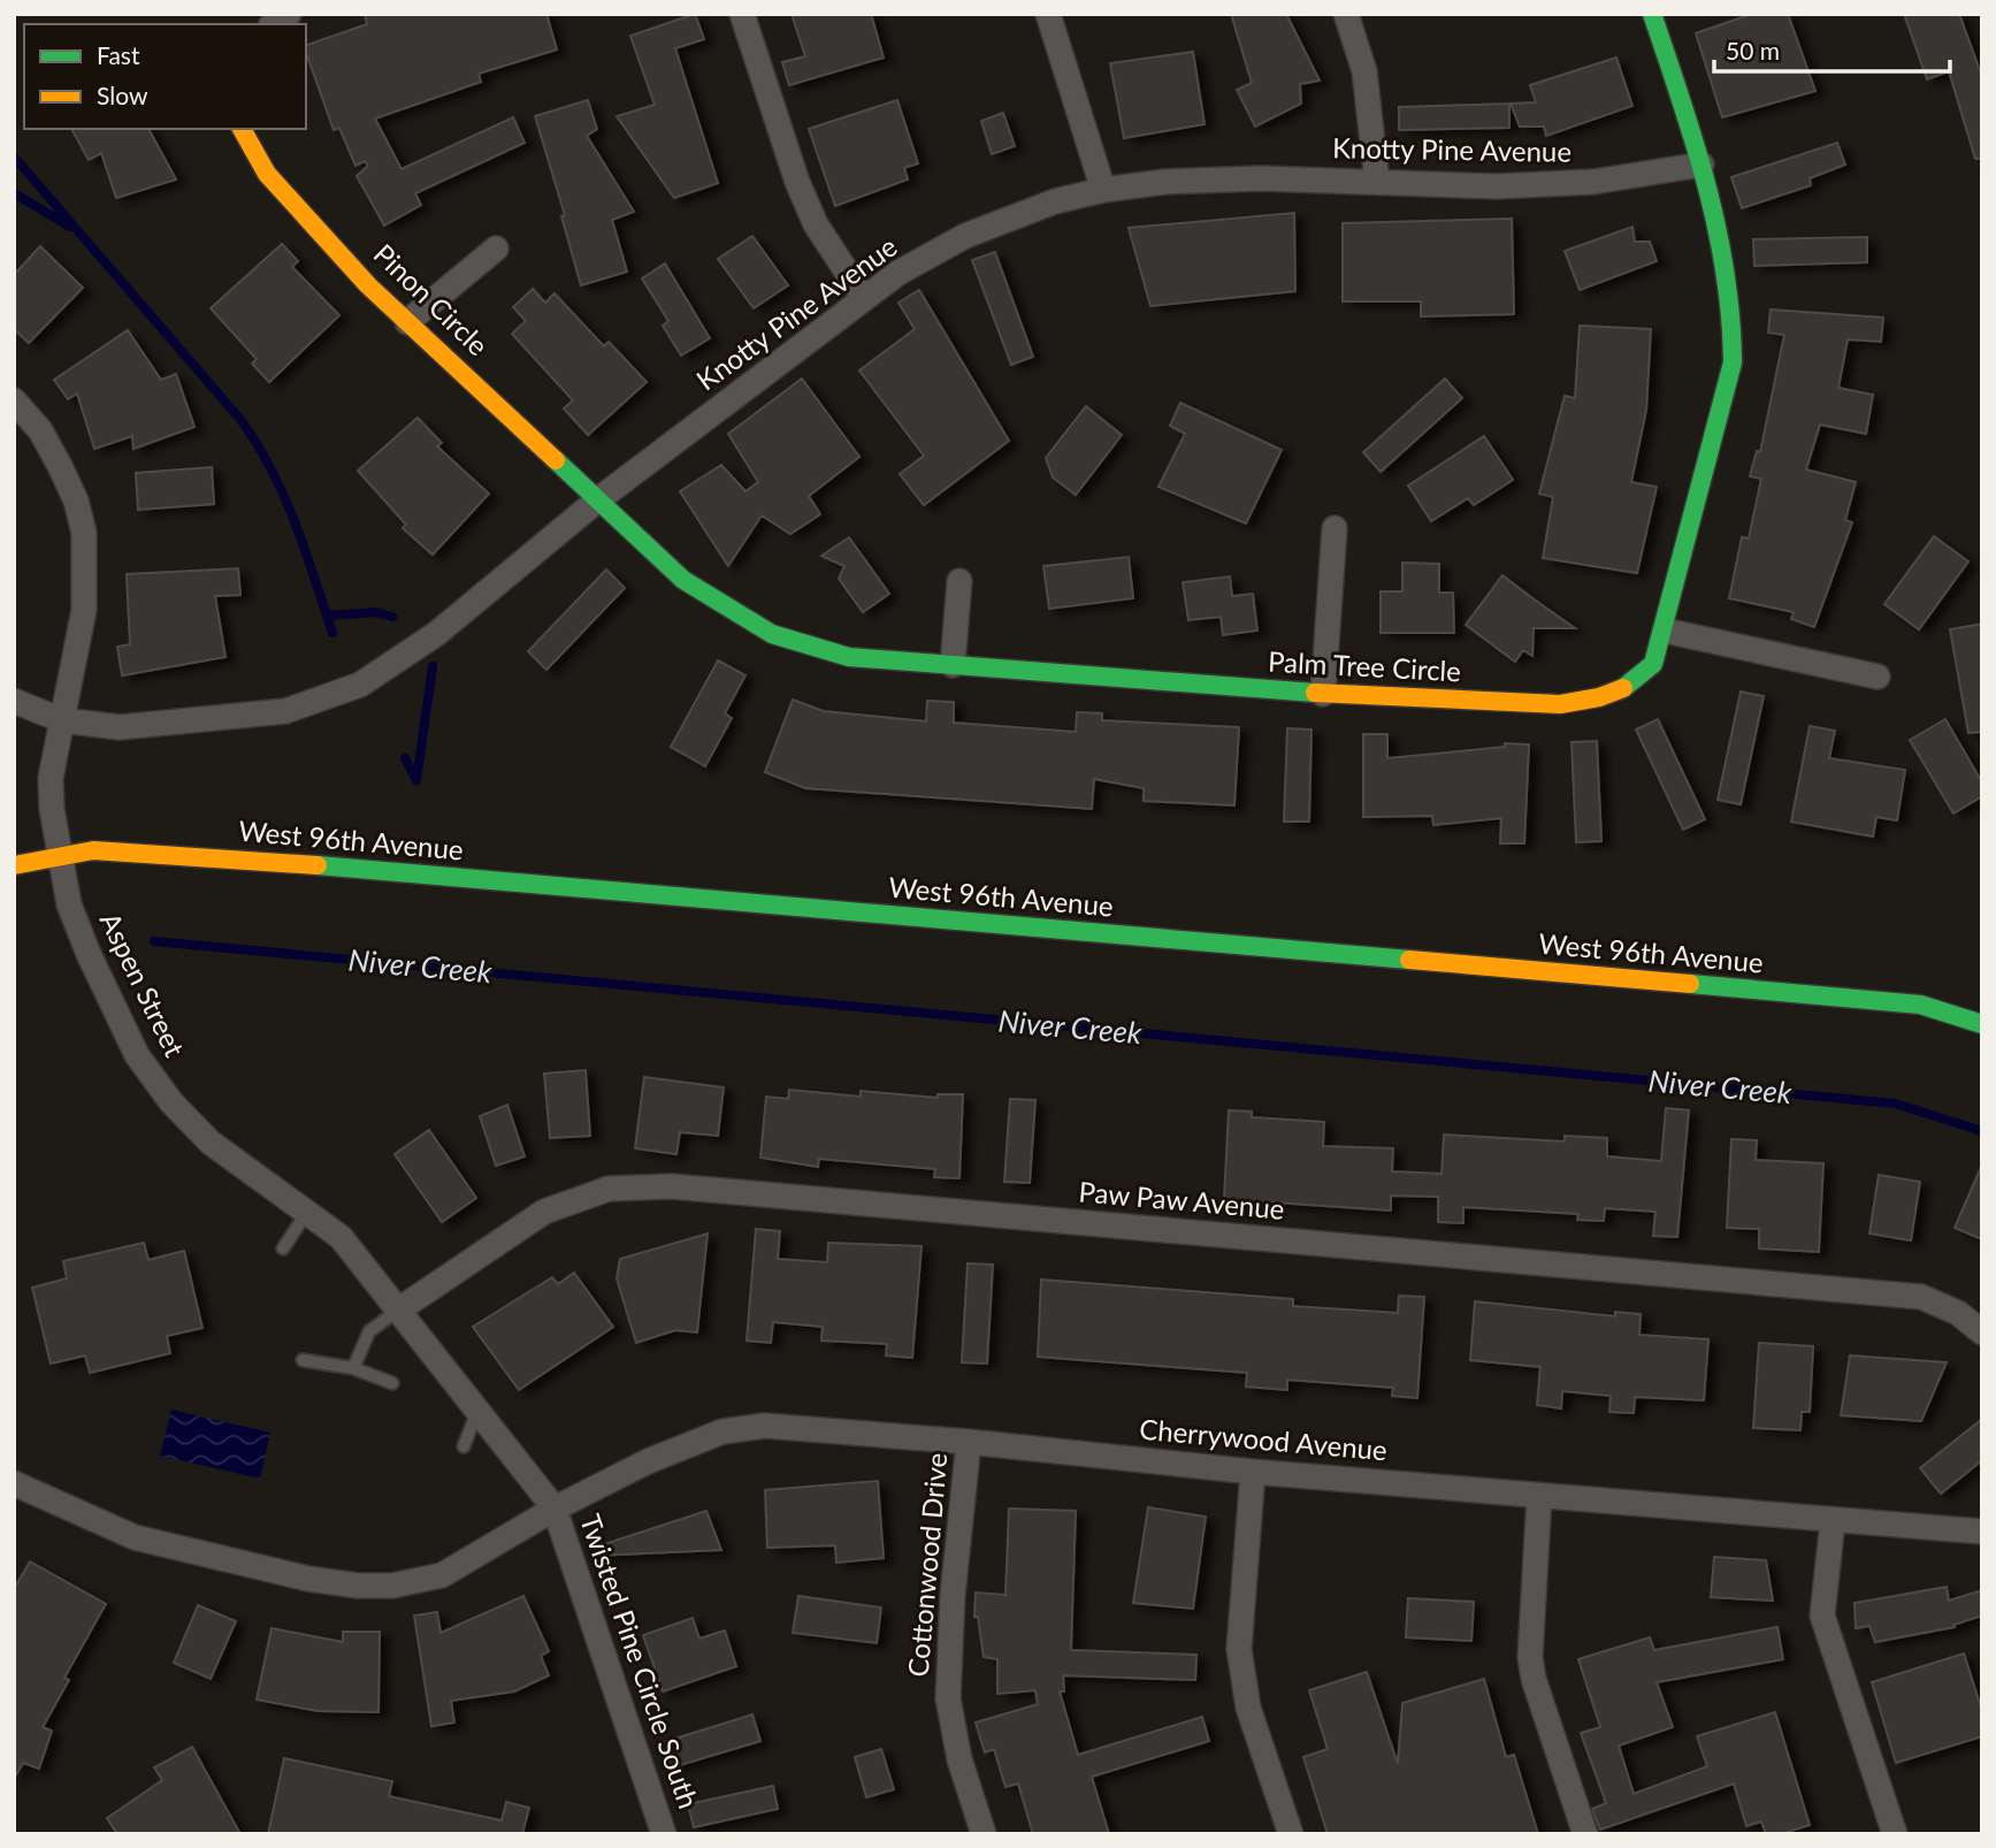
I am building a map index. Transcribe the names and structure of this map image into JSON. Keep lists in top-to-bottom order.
{
  "streets": {
    "street": [
      "Knotty Pine Avenue",
      "Pinon Circle",
      "Palm Tree Circle",
      "West 96th Avenue",
      "Aspen Street",
      "Paw Paw Avenue",
      "Cherrywood Avenue",
      "Cottonwood Drive",
      "Twisted Pine Circle South"
    ]
  },
  "crossings": [
    ["Knotty Pine Avenue", "Pinon Circle"],
    ["Knotty Pine Avenue", "Palm Tree Circle"],
    ["Knotty Pine Avenue", "Aspen Street"],
    ["Pinon Circle", "Palm Tree Circle"],
    ["West 96th Avenue", "Aspen Street"],
    ["Aspen Street", "Paw Paw Avenue"],
    ["Aspen Street", "Cherrywood Avenue"],
    ["Aspen Street", "Twisted Pine Circle South"],
    ["Cherrywood Avenue", "Cottonwood Drive"],
    ["Cherrywood Avenue", "Twisted Pine Circle South"]
  ],
  "water": ["Niver Creek"],
  "legend": ["Fast", "Slow"],
  "scale_bar": "50 m"
}
